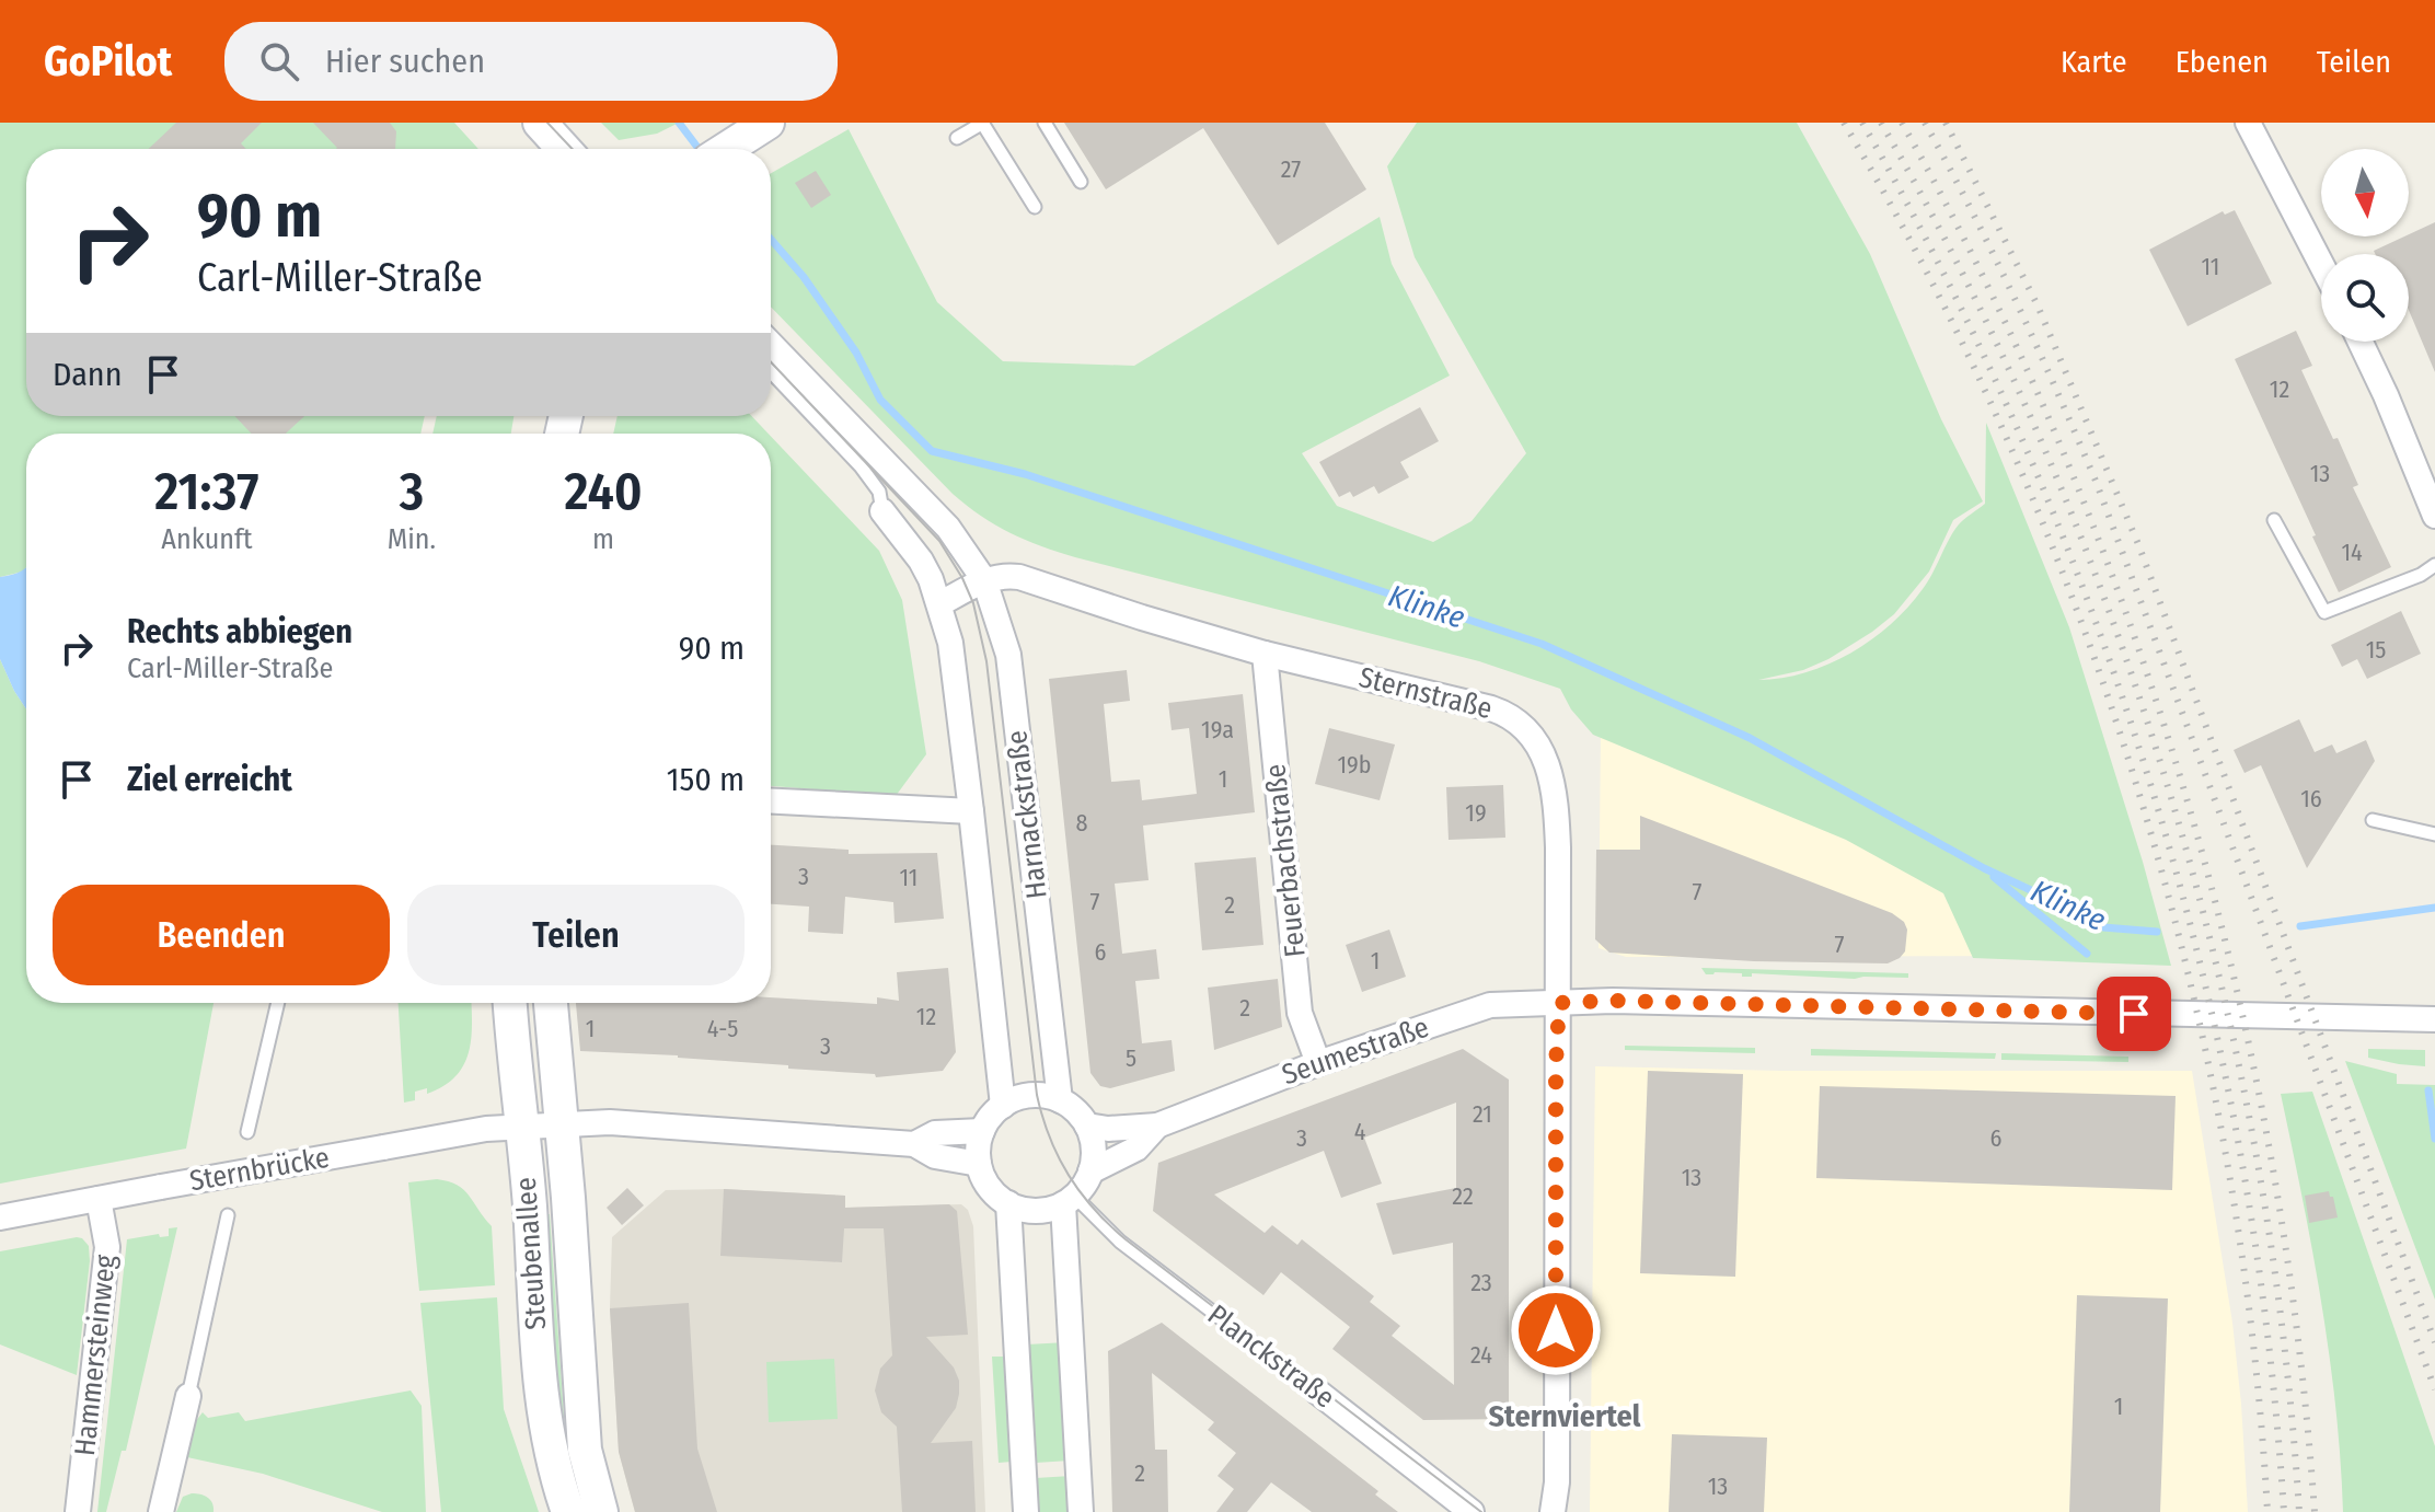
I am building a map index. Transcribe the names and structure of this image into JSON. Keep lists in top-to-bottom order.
{
  "streets": {
    "main road": ["Steubenallee"],
    "street": [
      "Sternstraße",
      "Harnackstraße",
      "Feuerbachstraße",
      "Seumestraße",
      "Sternbrücke",
      "Hammersteinweg",
      "Planckstraße"
    ]
  },
  "crossings": [
    ["Sternstraße", "Harnackstraße"],
    ["Sternstraße", "Feuerbachstraße"],
    ["Sternstraße", "Seumestraße"],
    ["Harnackstraße", "Seumestraße"],
    ["Harnackstraße", "Planckstraße"],
    ["Feuerbachstraße", "Seumestraße"],
    ["Seumestraße", "Planckstraße"],
    ["Sternbrücke", "Steubenallee"],
    ["Sternbrücke", "Hammersteinweg"]
  ],
  "districts": ["Sternviertel"],
  "water": ["Klinke"],
  "house_numbers": [
    "27",
    "11",
    "12",
    "13",
    "14",
    "15",
    "19a",
    "19b",
    "1",
    "16",
    "19",
    "8",
    "3",
    "11",
    "7",
    "7",
    "2",
    "7",
    "6",
    "1",
    "2",
    "12",
    "1",
    "4-5",
    "3",
    "5",
    "21",
    "4",
    "3",
    "6",
    "13",
    "22",
    "23",
    "24",
    "1",
    "2",
    "13"
  ],
  "north": "bottom",
  "page": {
    "header": "GoPilot",
    "search": "Hier suchen",
    "nav": ["Karte", "Ebenen", "Teilen"],
    "turn": ["90 m", "Carl-Miller-Straße"],
    "then": "Dann",
    "eta": [
      "21:37",
      "Ankunft",
      "3",
      "Min.",
      "240",
      "m"
    ],
    "list": [
      {
        "name": "Rechts abbiegen",
        "note": "Carl-Miller-Straße",
        "value": "90 m"
      },
      {
        "name": "Ziel erreicht",
        "value": "150 m"
      }
    ],
    "buttons": ["Beenden", "Teilen"]
  }
}
